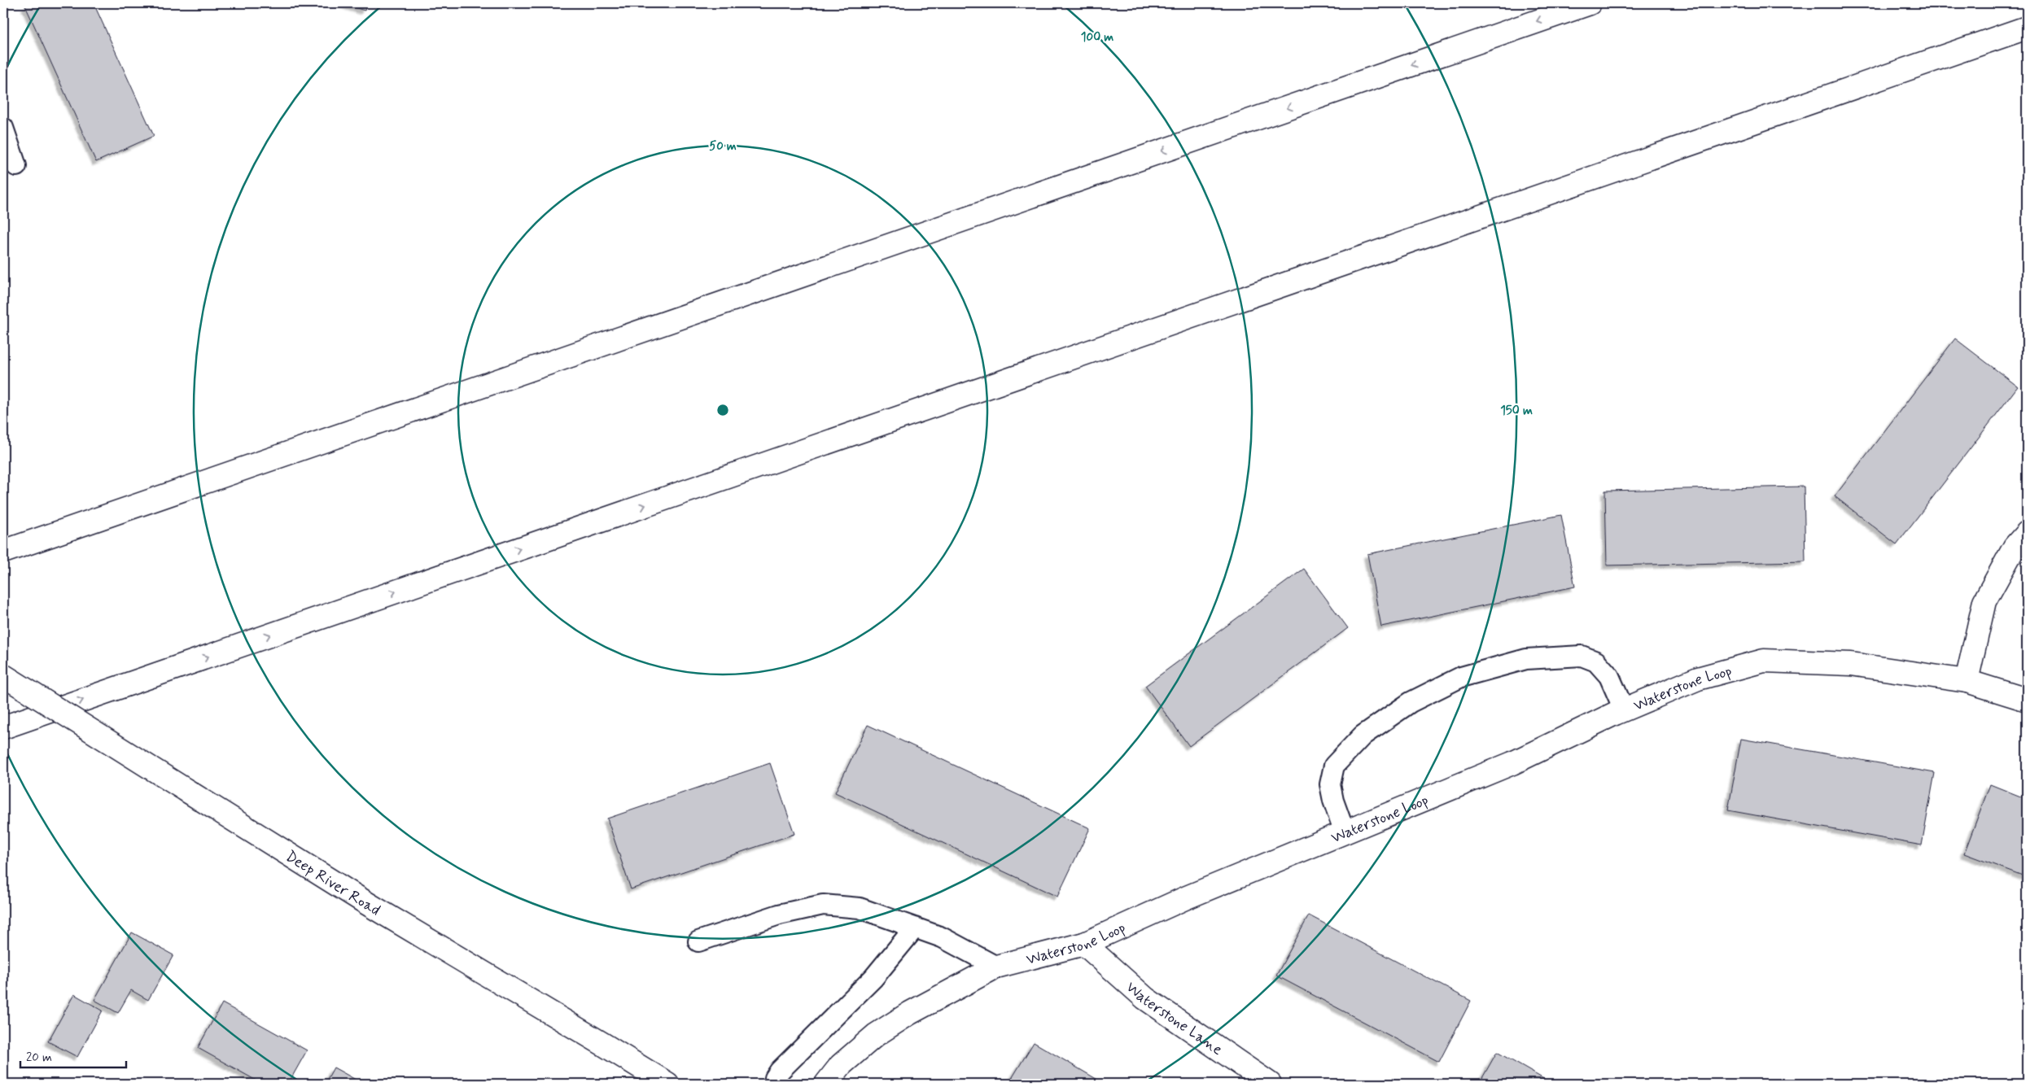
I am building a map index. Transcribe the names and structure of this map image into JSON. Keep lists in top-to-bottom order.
{
  "streets": {
    "main road": ["Waterstone Loop", "Deep River Road", "Waterstone Lane"]
  },
  "crossings": [
    ["Waterstone Loop", "Waterstone Lane"]
  ],
  "scale_bar": "20 m",
  "rings": ["100 m", "50 m", "150 m"]
}
